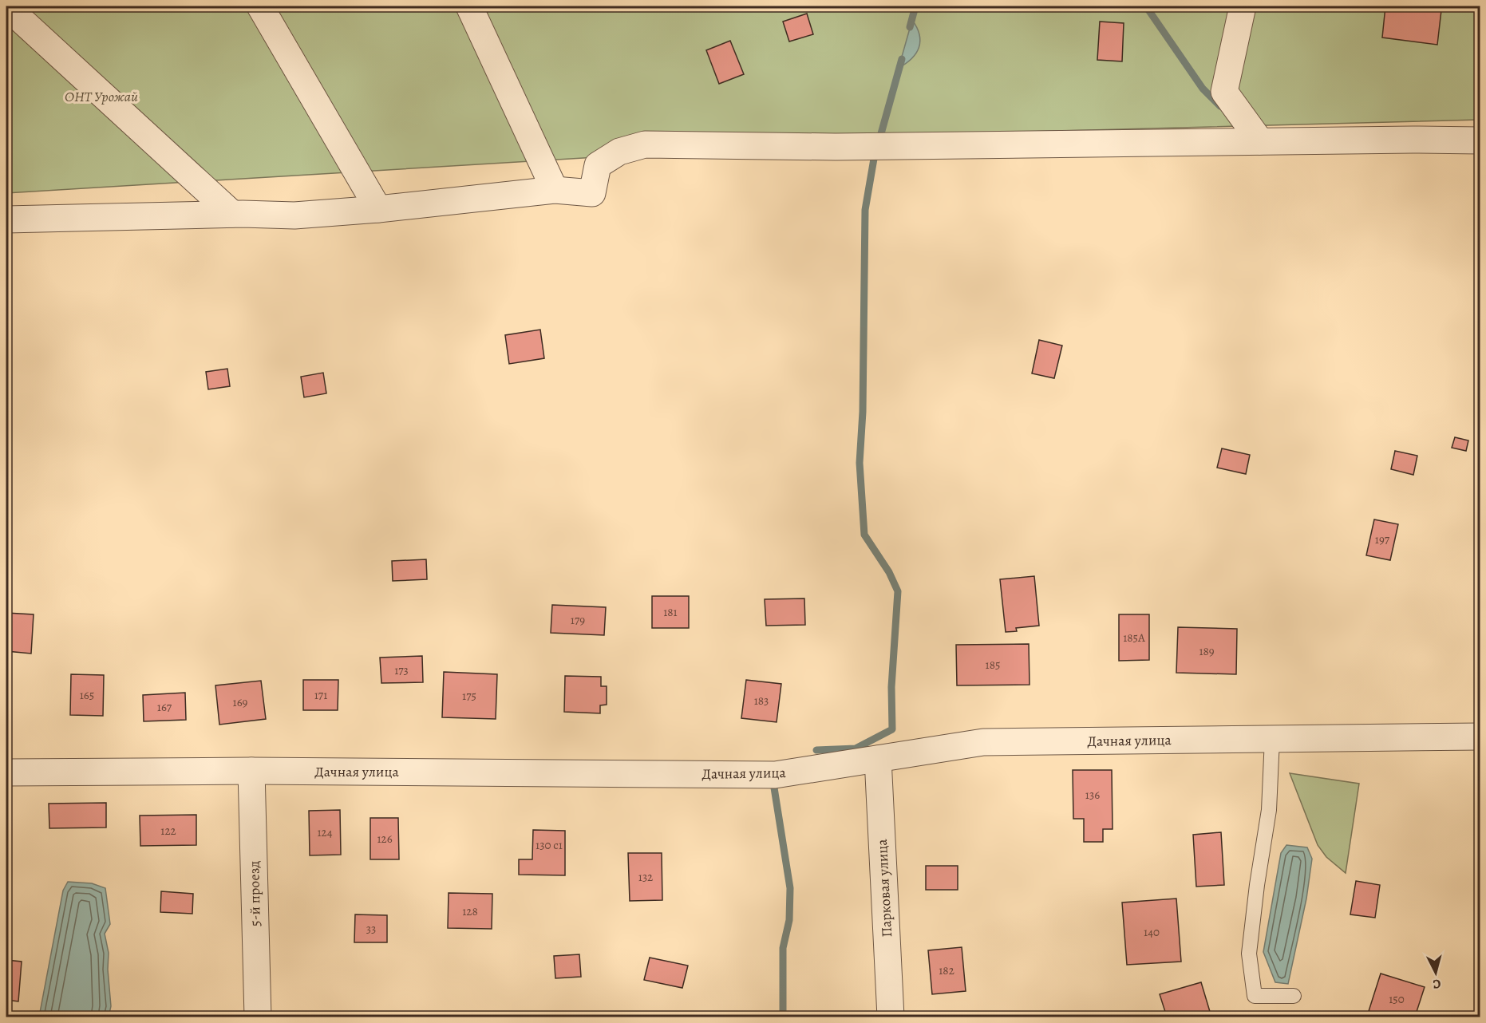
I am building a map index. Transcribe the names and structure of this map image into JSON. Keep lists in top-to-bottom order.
{
  "streets": {
    "street": ["Дачная улица", "Парковая улица", "5-й проезд"]
  },
  "crossings": [
    ["Дачная улица", "Парковая улица"],
    ["Дачная улица", "5-й проезд"]
  ],
  "parks": ["ОНТ Урожай"],
  "house_numbers": [
    "197",
    "181",
    "179",
    "185А",
    "189",
    "185",
    "173",
    "165",
    "171",
    "175",
    "183",
    "169",
    "167",
    "136",
    "122",
    "124",
    "126",
    "130 с1",
    "132",
    "128",
    "33",
    "140",
    "182",
    "150"
  ],
  "north": "bottom"
}
